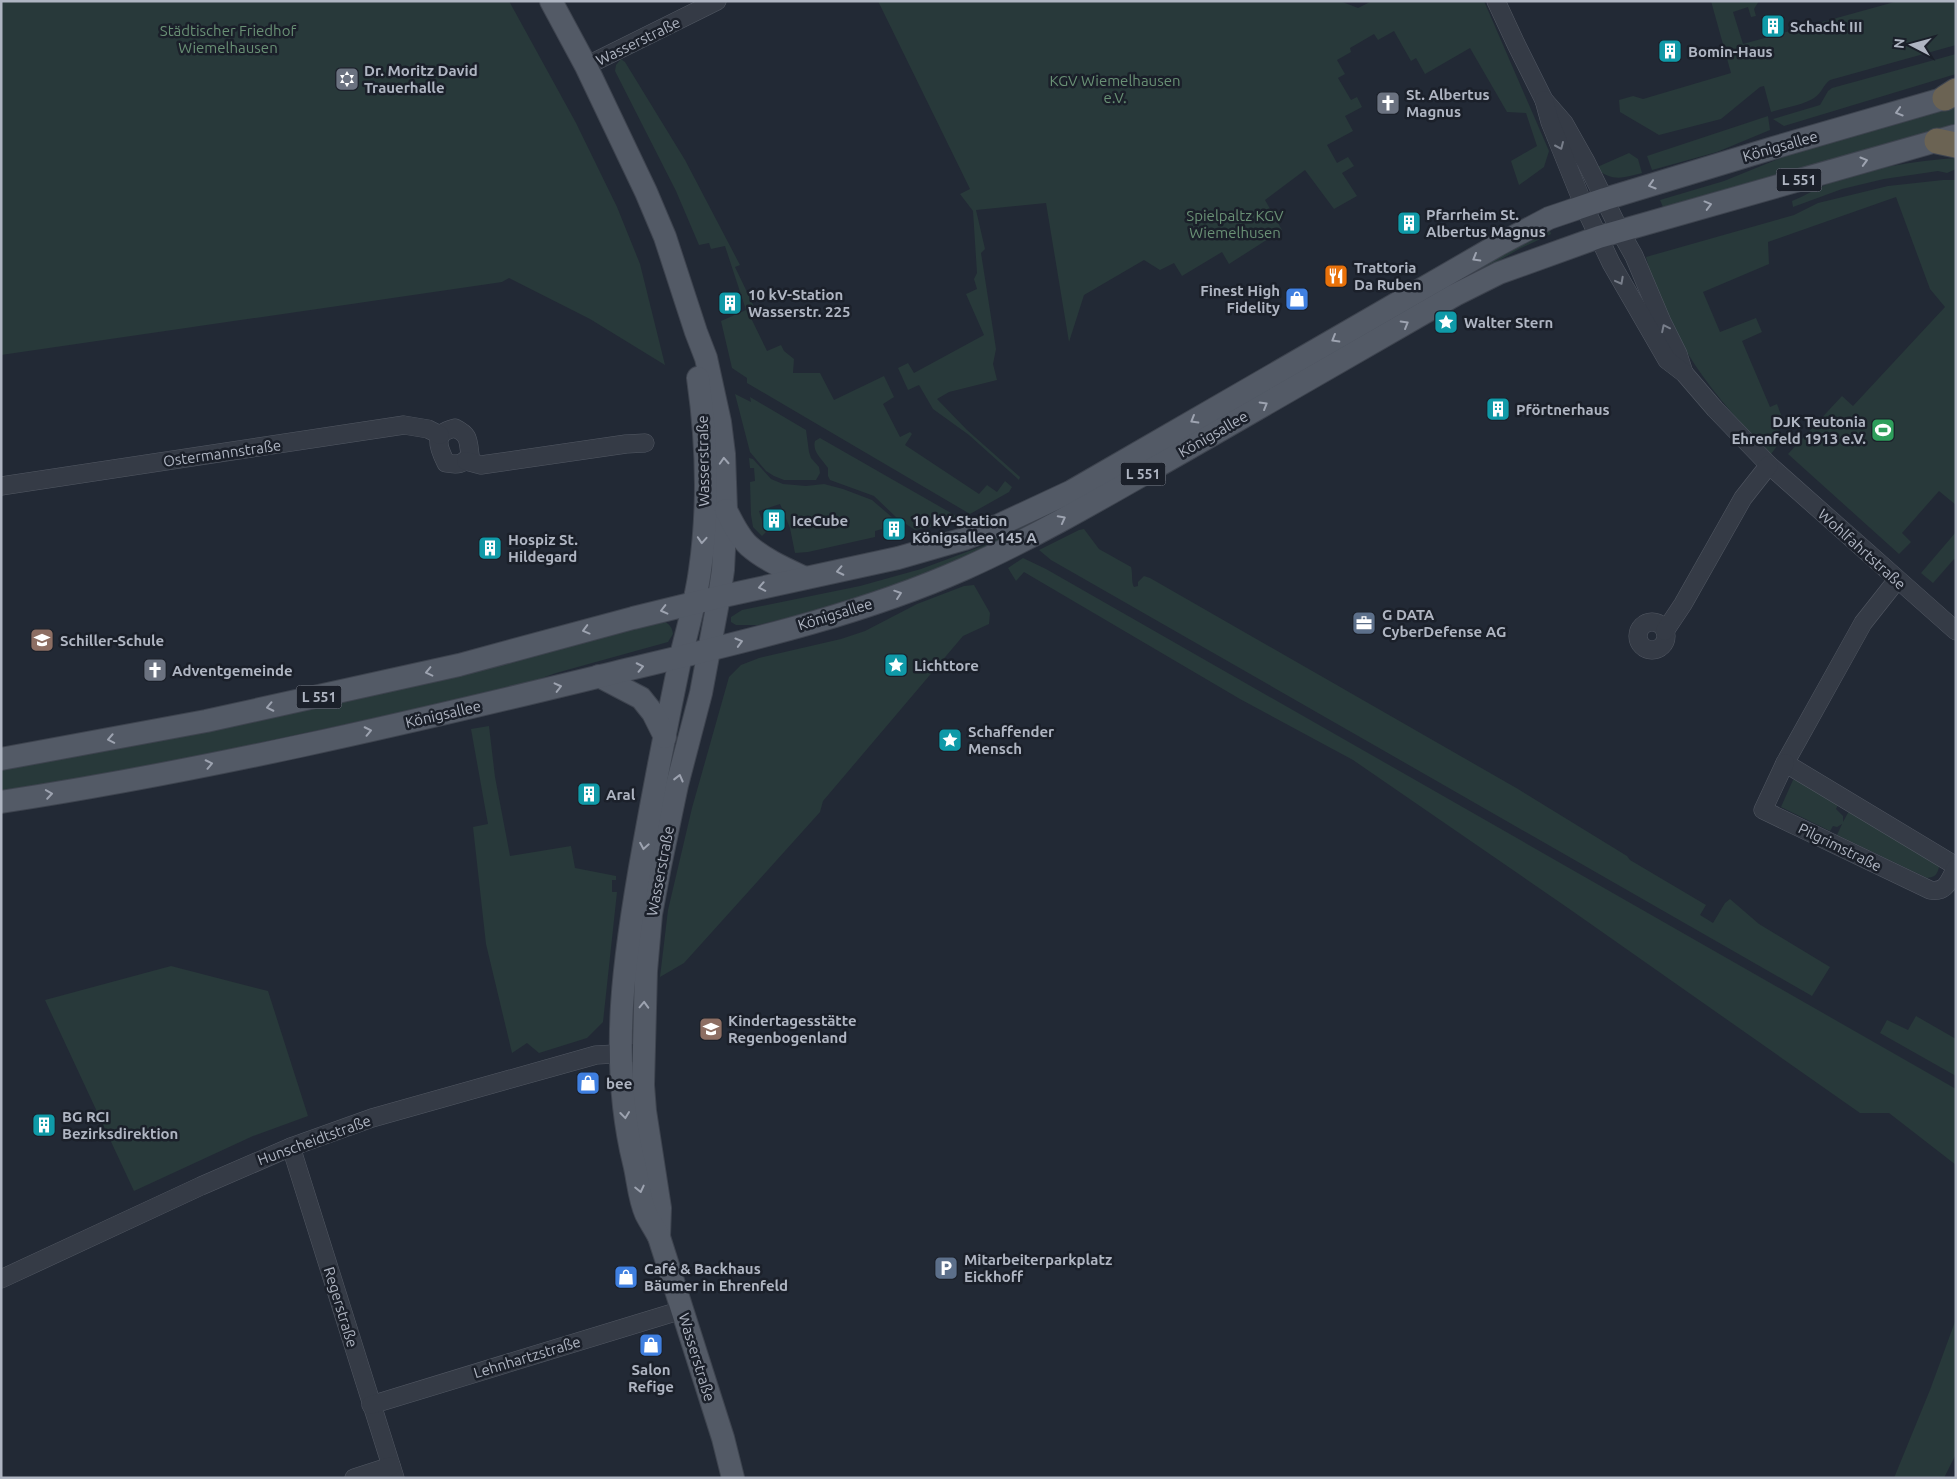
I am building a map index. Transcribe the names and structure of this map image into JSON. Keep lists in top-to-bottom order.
{
  "streets": {
    "main road": ["Wasserstraße", "Königsallee", "L 551"],
    "street": [
      "Ostermannstraße",
      "Wohlfahrtstraße",
      "Pilgrimstraße",
      "Hunscheidtstraße",
      "Regerstraße",
      "Lehnhartzstraße"
    ]
  },
  "crossings": [
    ["Wasserstraße", "Königsallee"],
    ["Wasserstraße", "Hunscheidtstraße"],
    ["Wasserstraße", "Lehnhartzstraße"],
    ["Königsallee", "Wohlfahrtstraße"],
    ["Wohlfahrtstraße", "Pilgrimstraße"],
    ["Hunscheidtstraße", "Regerstraße"],
    ["Regerstraße", "Lehnhartzstraße"]
  ],
  "parks": ["Städtischer Friedhof Wiemelhausen", "KGV Wiemelhausen e.V.", "Spielpaltz KGV Wiemelhusen"],
  "places": {
    "building": [
      "Schacht III",
      "Bomin-Haus",
      "Pfarrheim St. Albertus Magnus",
      "10 kV-Station Wasserstr. 225",
      "Pförtnerhaus",
      "IceCube",
      "10 kV-Station Königsallee 145 A",
      "Hospiz St. Hildegard",
      "Aral",
      "BG RCI Bezirksdirektion"
    ],
    "synagogue": ["Dr. Moritz David Trauerhalle"],
    "church": ["St. Albertus Magnus", "Adventgemeinde"],
    "restaurant": ["Trattoria Da Ruben"],
    "shop": [
      "Finest High Fidelity",
      "bee",
      "Café & Backhaus Bäumer in Ehrenfeld",
      "Salon Refige"
    ],
    "place": ["Walter Stern", "Lichttore", "Schaffender Mensch"],
    "sports": ["DJK Teutonia Ehrenfeld 1913 e.V."],
    "office": ["G DATA CyberDefense AG"],
    "school or university": ["Schiller-Schule", "Kindertagesstätte Regenbogenland"],
    "parking": ["Mitarbeiterparkplatz Eickhoff"]
  },
  "north": "left"
}
